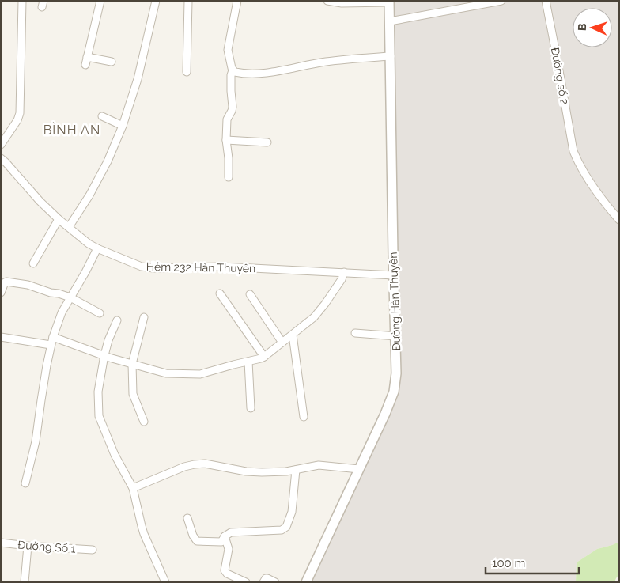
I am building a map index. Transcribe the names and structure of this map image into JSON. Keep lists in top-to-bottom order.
{
  "streets": {
    "street": [
      "Đường số 2",
      "Hẻm 232 Hàn Thuyên",
      "Đường Hàn Thuyên",
      "Đường Số 1"
    ]
  },
  "crossings": [
    ["Hẻm 232 Hàn Thuyên", "Đường Hàn Thuyên"]
  ],
  "districts": ["BÌNH AN"],
  "scale_bar": "100 m",
  "north": "left"
}
